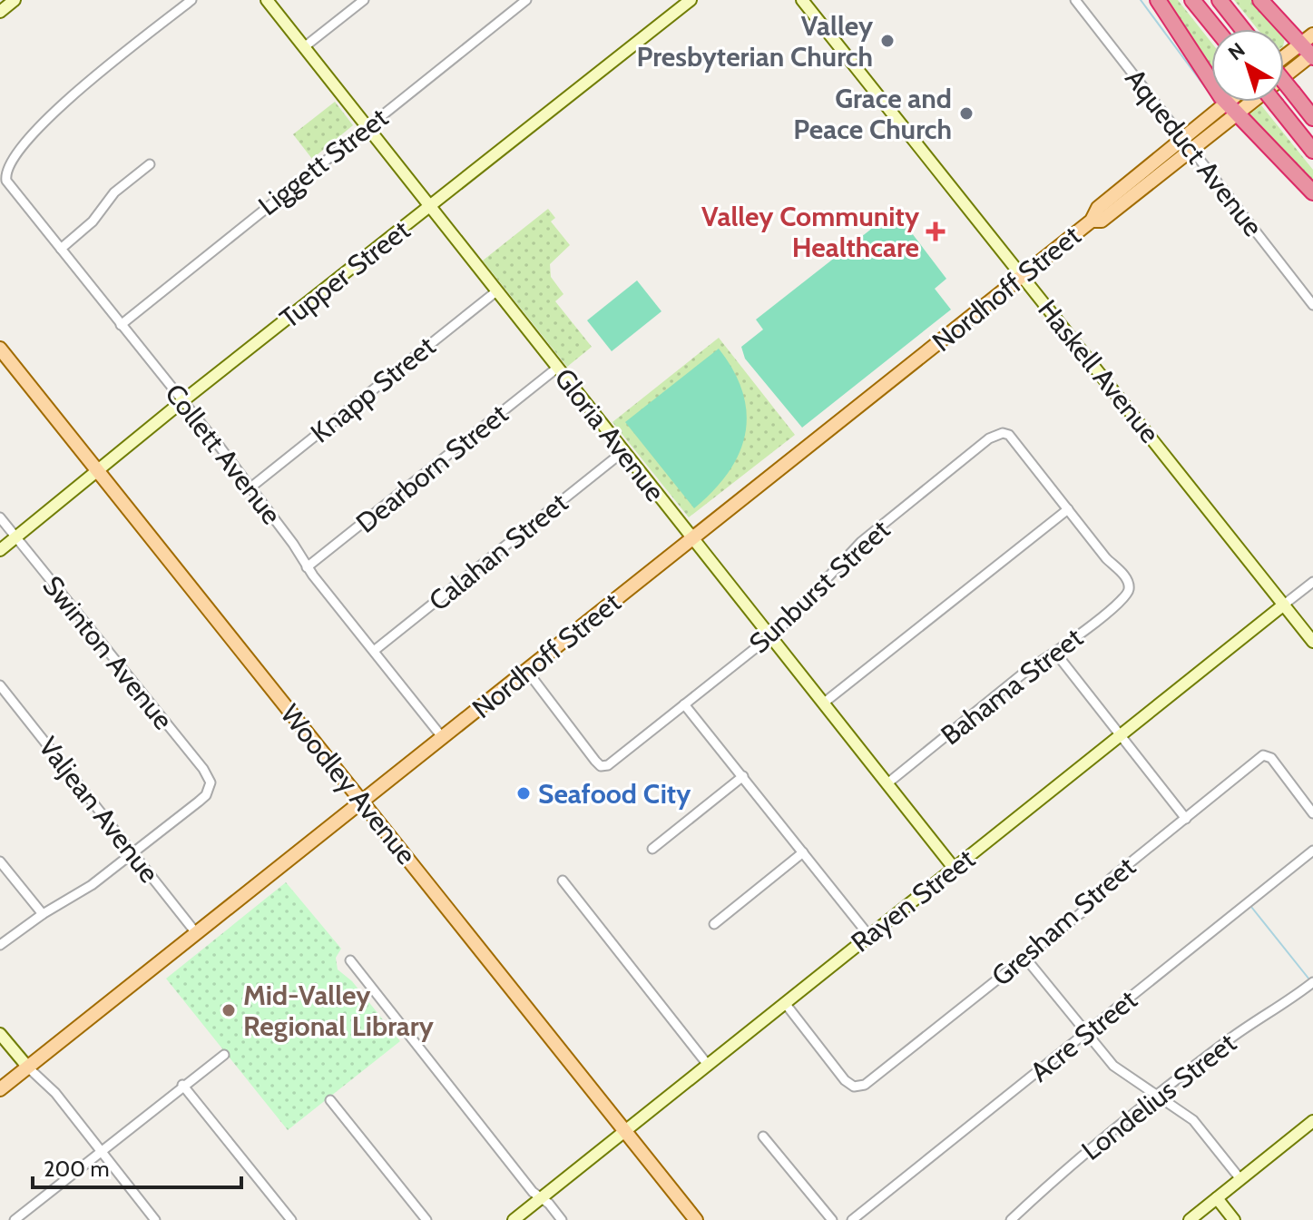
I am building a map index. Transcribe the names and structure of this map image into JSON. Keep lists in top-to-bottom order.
{
  "streets": {
    "main road": ["Nordhoff Street", "Woodley Avenue"],
    "street": [
      "Aqueduct Avenue",
      "Liggett Street",
      "Tupper Street",
      "Haskell Avenue",
      "Knapp Street",
      "Gloria Avenue",
      "Collett Avenue",
      "Dearborn Street",
      "Calahan Street",
      "Sunburst Street",
      "Swinton Avenue",
      "Bahama Street",
      "Valjean Avenue",
      "Rayen Street",
      "Gresham Street",
      "Acre Street",
      "Londelius Street"
    ]
  },
  "crossings": [
    ["Aqueduct Avenue", "Nordhoff Street"],
    ["Liggett Street", "Gloria Avenue"],
    ["Liggett Street", "Collett Avenue"],
    ["Tupper Street", "Gloria Avenue"],
    ["Tupper Street", "Collett Avenue"],
    ["Tupper Street", "Swinton Avenue"],
    ["Tupper Street", "Woodley Avenue"],
    ["Nordhoff Street", "Haskell Avenue"],
    ["Nordhoff Street", "Gloria Avenue"],
    ["Nordhoff Street", "Collett Avenue"],
    ["Nordhoff Street", "Sunburst Street"],
    ["Nordhoff Street", "Woodley Avenue"],
    ["Nordhoff Street", "Valjean Avenue"],
    ["Haskell Avenue", "Rayen Street"],
    ["Knapp Street", "Gloria Avenue"],
    ["Knapp Street", "Collett Avenue"],
    ["Gloria Avenue", "Dearborn Street"],
    ["Gloria Avenue", "Calahan Street"],
    ["Gloria Avenue", "Sunburst Street"],
    ["Gloria Avenue", "Bahama Street"],
    ["Gloria Avenue", "Rayen Street"],
    ["Collett Avenue", "Dearborn Street"],
    ["Collett Avenue", "Calahan Street"],
    ["Sunburst Street", "Bahama Street"],
    ["Swinton Avenue", "Valjean Avenue"],
    ["Woodley Avenue", "Rayen Street"],
    ["Rayen Street", "Gresham Street"]
  ],
  "places": {
    "other": [
      "Valley Presbyterian Church",
      "Grace and Peace Church",
      "Seafood City",
      "Mid-Valley Regional Library"
    ],
    "health": ["Valley Community Healthcare"]
  },
  "scale_bar": "200 m",
  "north": "top left"
}
